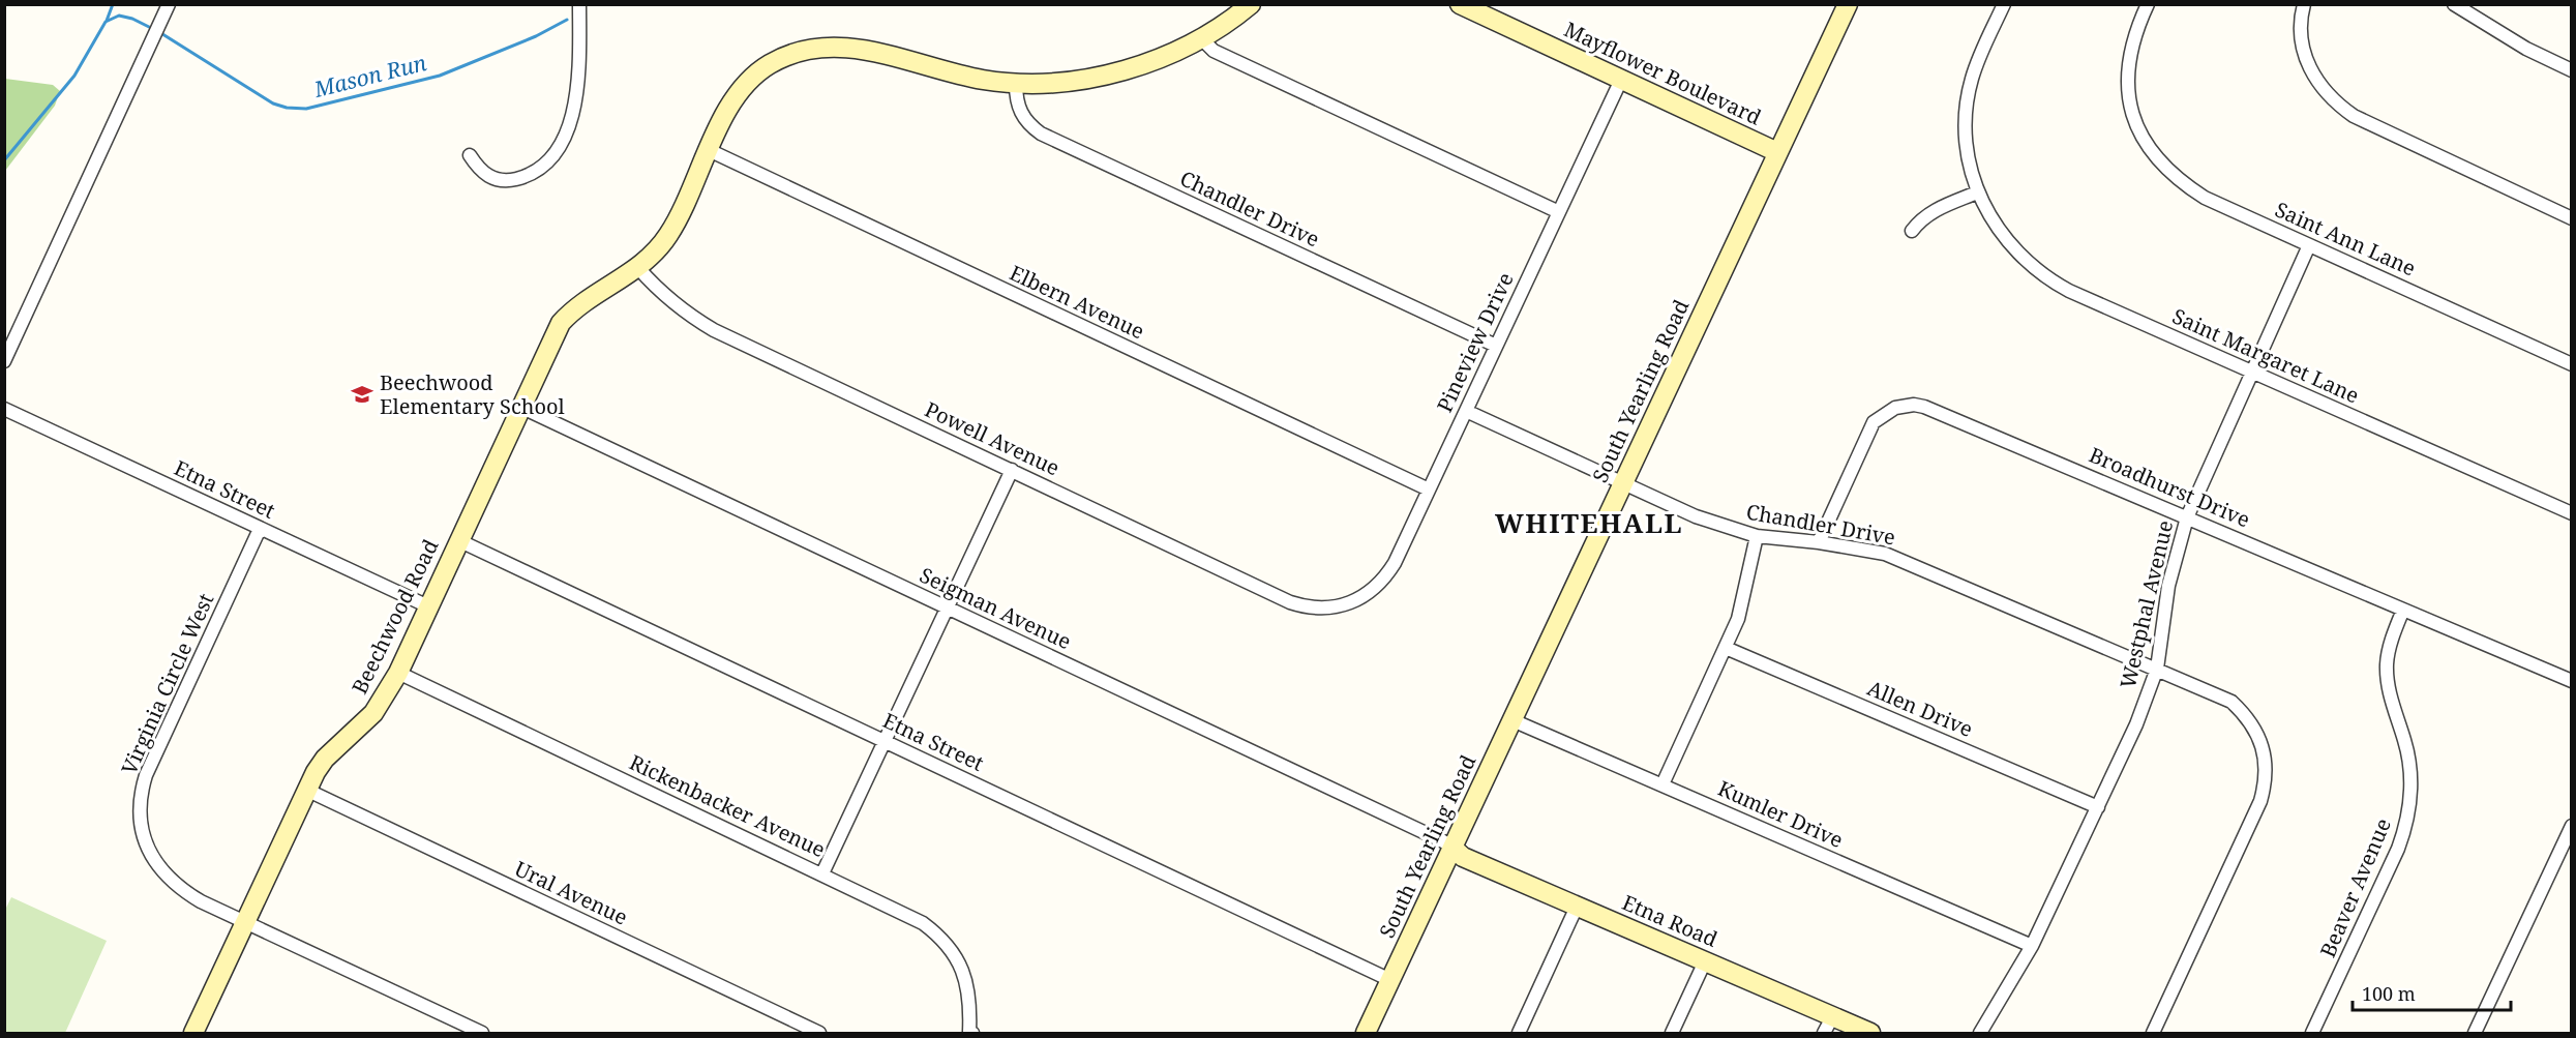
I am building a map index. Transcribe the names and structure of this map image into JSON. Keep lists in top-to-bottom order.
{
  "streets": {
    "street": [
      "Mayflower Boulevard",
      "Chandler Drive",
      "Saint Ann Lane",
      "Elbern Avenue",
      "Pineview Drive",
      "Saint Margaret Lane",
      "South Yearling Road",
      "Powell Avenue",
      "Broadhurst Drive",
      "Etna Street",
      "Westphal Avenue",
      "Seigman Avenue",
      "Beechwood Road",
      "Virginia Circle West",
      "Allen Drive",
      "Rickenbacker Avenue",
      "Kumler Drive",
      "Beaver Avenue",
      "Ural Avenue",
      "Etna Road"
    ]
  },
  "crossings": [
    ["Mayflower Boulevard", "Pineview Drive"],
    ["Mayflower Boulevard", "South Yearling Road"],
    ["Chandler Drive", "Pineview Drive"],
    ["Chandler Drive", "South Yearling Road"],
    ["Chandler Drive", "Broadhurst Drive"],
    ["Chandler Drive", "Westphal Avenue"],
    ["Saint Ann Lane", "Westphal Avenue"],
    ["Elbern Avenue", "Pineview Drive"],
    ["Pineview Drive", "Powell Avenue"],
    ["Saint Margaret Lane", "Westphal Avenue"],
    ["South Yearling Road", "Etna Street"],
    ["South Yearling Road", "Seigman Avenue"],
    ["South Yearling Road", "Kumler Drive"],
    ["South Yearling Road", "Etna Road"],
    ["Broadhurst Drive", "Westphal Avenue"],
    ["Broadhurst Drive", "Beaver Avenue"],
    ["Etna Street", "Beechwood Road"],
    ["Etna Street", "Virginia Circle West"],
    ["Westphal Avenue", "Allen Drive"],
    ["Westphal Avenue", "Kumler Drive"],
    ["Seigman Avenue", "Beechwood Road"],
    ["Seigman Avenue", "Etna Road"],
    ["Beechwood Road", "Virginia Circle West"],
    ["Beechwood Road", "Rickenbacker Avenue"],
    ["Beechwood Road", "Ural Avenue"]
  ],
  "districts": ["WHITEHALL"],
  "water": ["Mason Run"],
  "places": {
    "school or university": ["Beechwood Elementary School"]
  },
  "scale_bar": "100 m"
}
